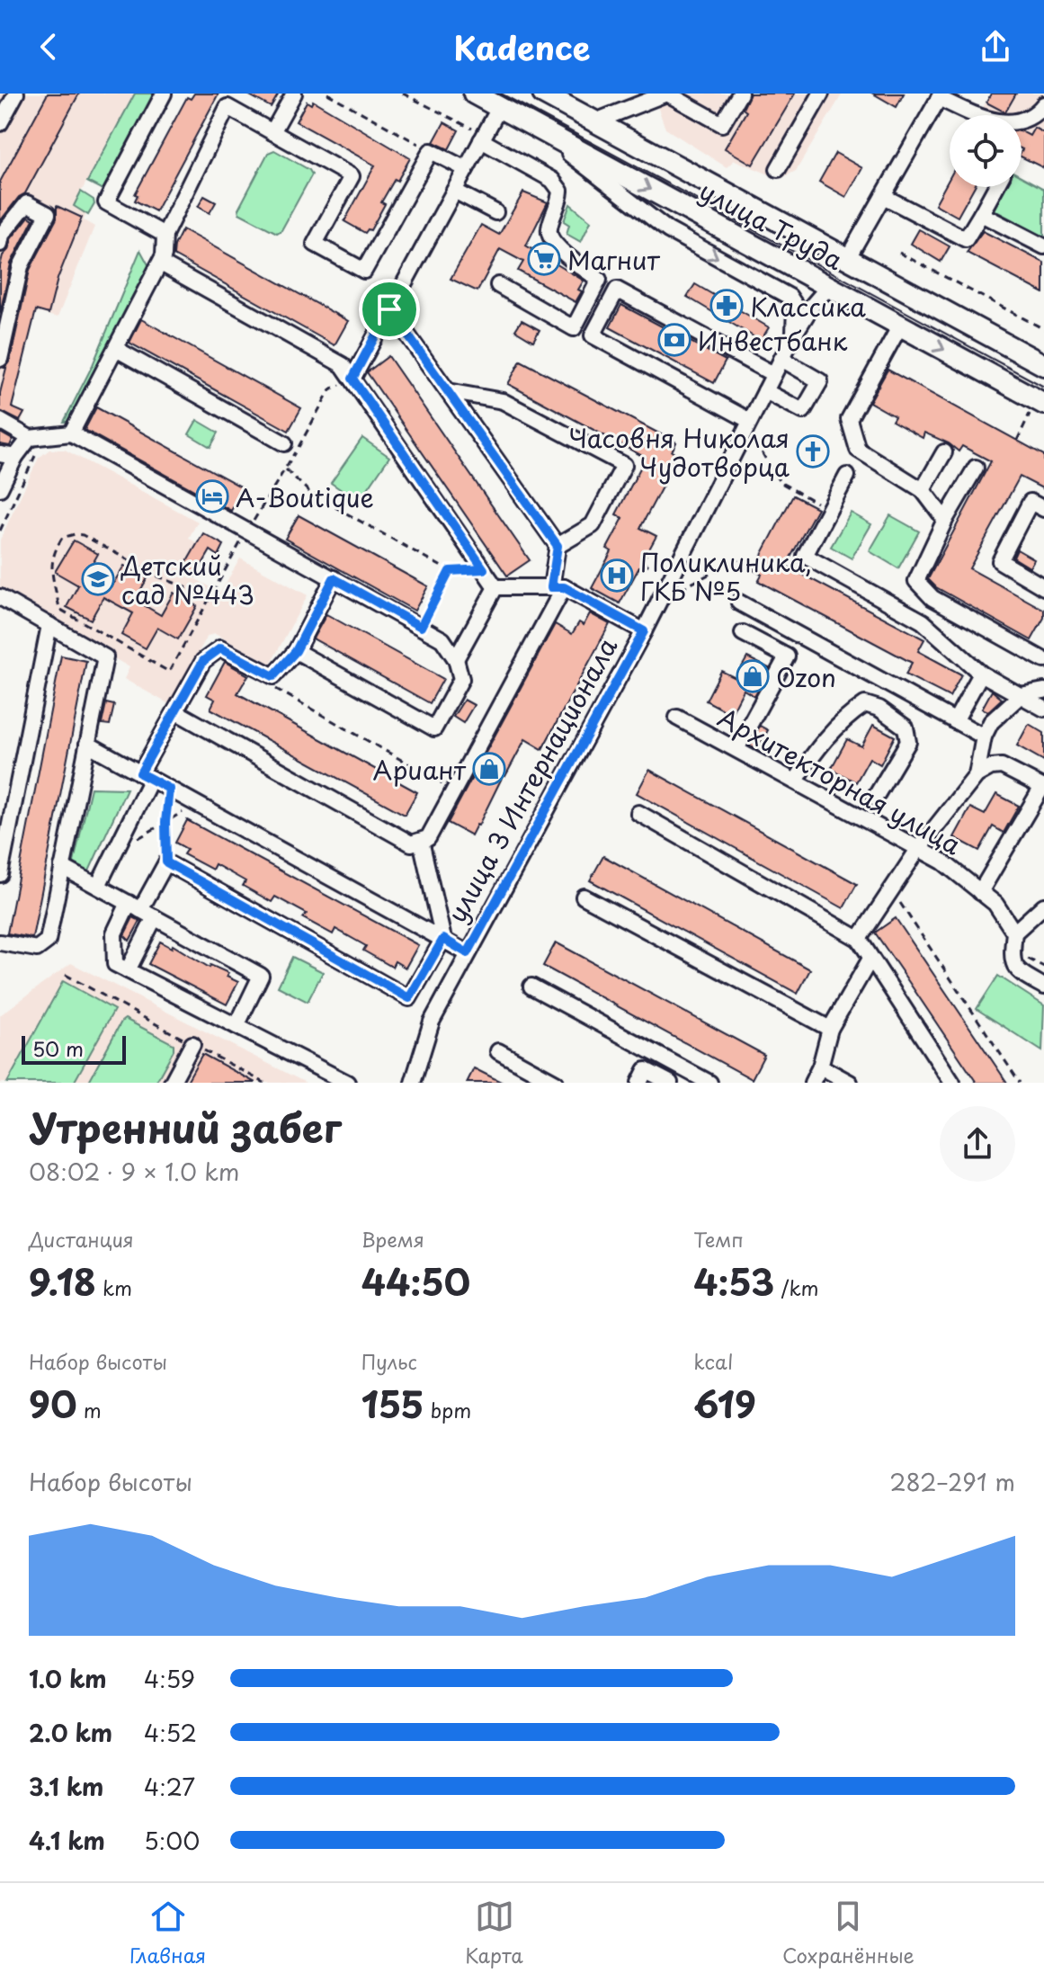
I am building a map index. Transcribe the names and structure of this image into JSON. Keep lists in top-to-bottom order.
{
  "streets": {
    "main road": ["улица Труда", "улица 3 Интернационала"],
    "street": ["Архитекторная улица"]
  },
  "crossings": [
    ["улица Труда", "улица 3 Интернационала"]
  ],
  "places": {
    "supermarket": ["Магнит"],
    "pharmacy": ["Классика"],
    "bank": ["Инвестбанк"],
    "church": ["Часовня Николая Чудотворца"],
    "hotel": ["A-Boutique"],
    "hospital": ["Поликлиника, ГКБ №5"],
    "school or university": ["Детский сад №443"],
    "shop": ["Ozon", "Ариант"]
  },
  "scale_bar": "50 m",
  "page": {
    "header": "Kadence",
    "scale": "50 m",
    "heading": ["Утренний забег", "08:02 · 9 × 1.0 km"],
    "stats": [
      ["Дистанция", "9.18 km"],
      ["Время", "44:50"],
      ["Темп", "4:53 /km"],
      ["Набор высоты", "90 m"],
      ["Пульс", "155 bpm"],
      ["kcal", "619"]
    ],
    "chart": ["Набор высоты", "282–291 m"],
    "list": [
      {
        "name": "1.0 km",
        "note": "4:59"
      },
      {
        "name": "2.0 km",
        "note": "4:52"
      },
      {
        "name": "3.1 km",
        "note": "4:27"
      },
      {
        "name": "4.1 km",
        "note": "5:00"
      }
    ],
    "tabs": ["Главная", "Карта", "Сохранённые"]
  }
}
